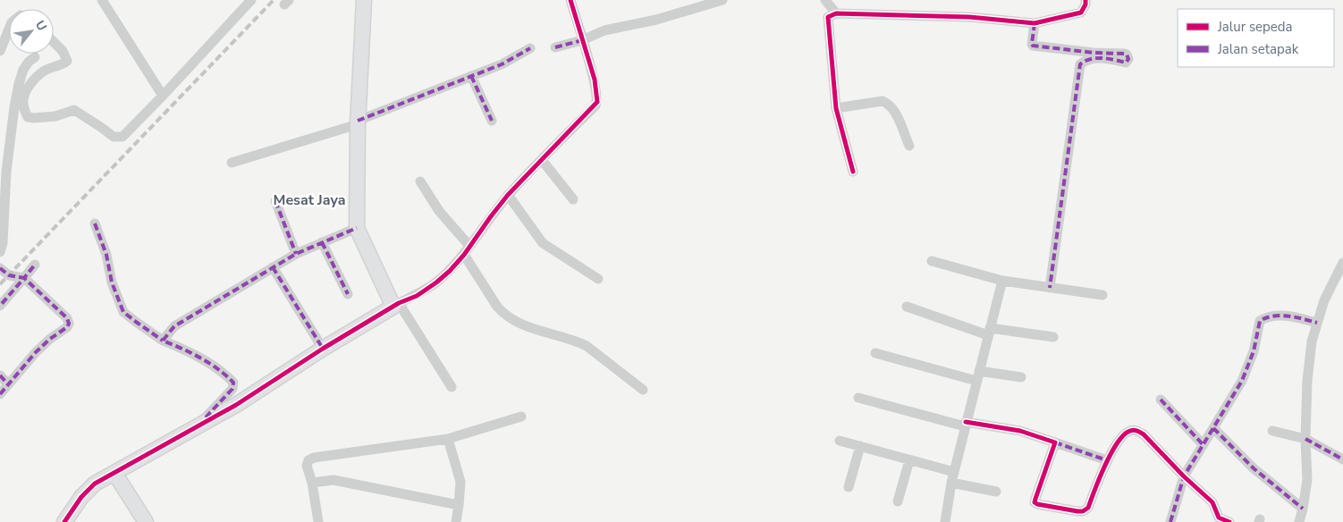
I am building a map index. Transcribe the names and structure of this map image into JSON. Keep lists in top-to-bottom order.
{
  "districts": ["Mesat Jaya"],
  "legend": ["Jalur sepeda", "Jalan setapak"],
  "north": "top right"
}
